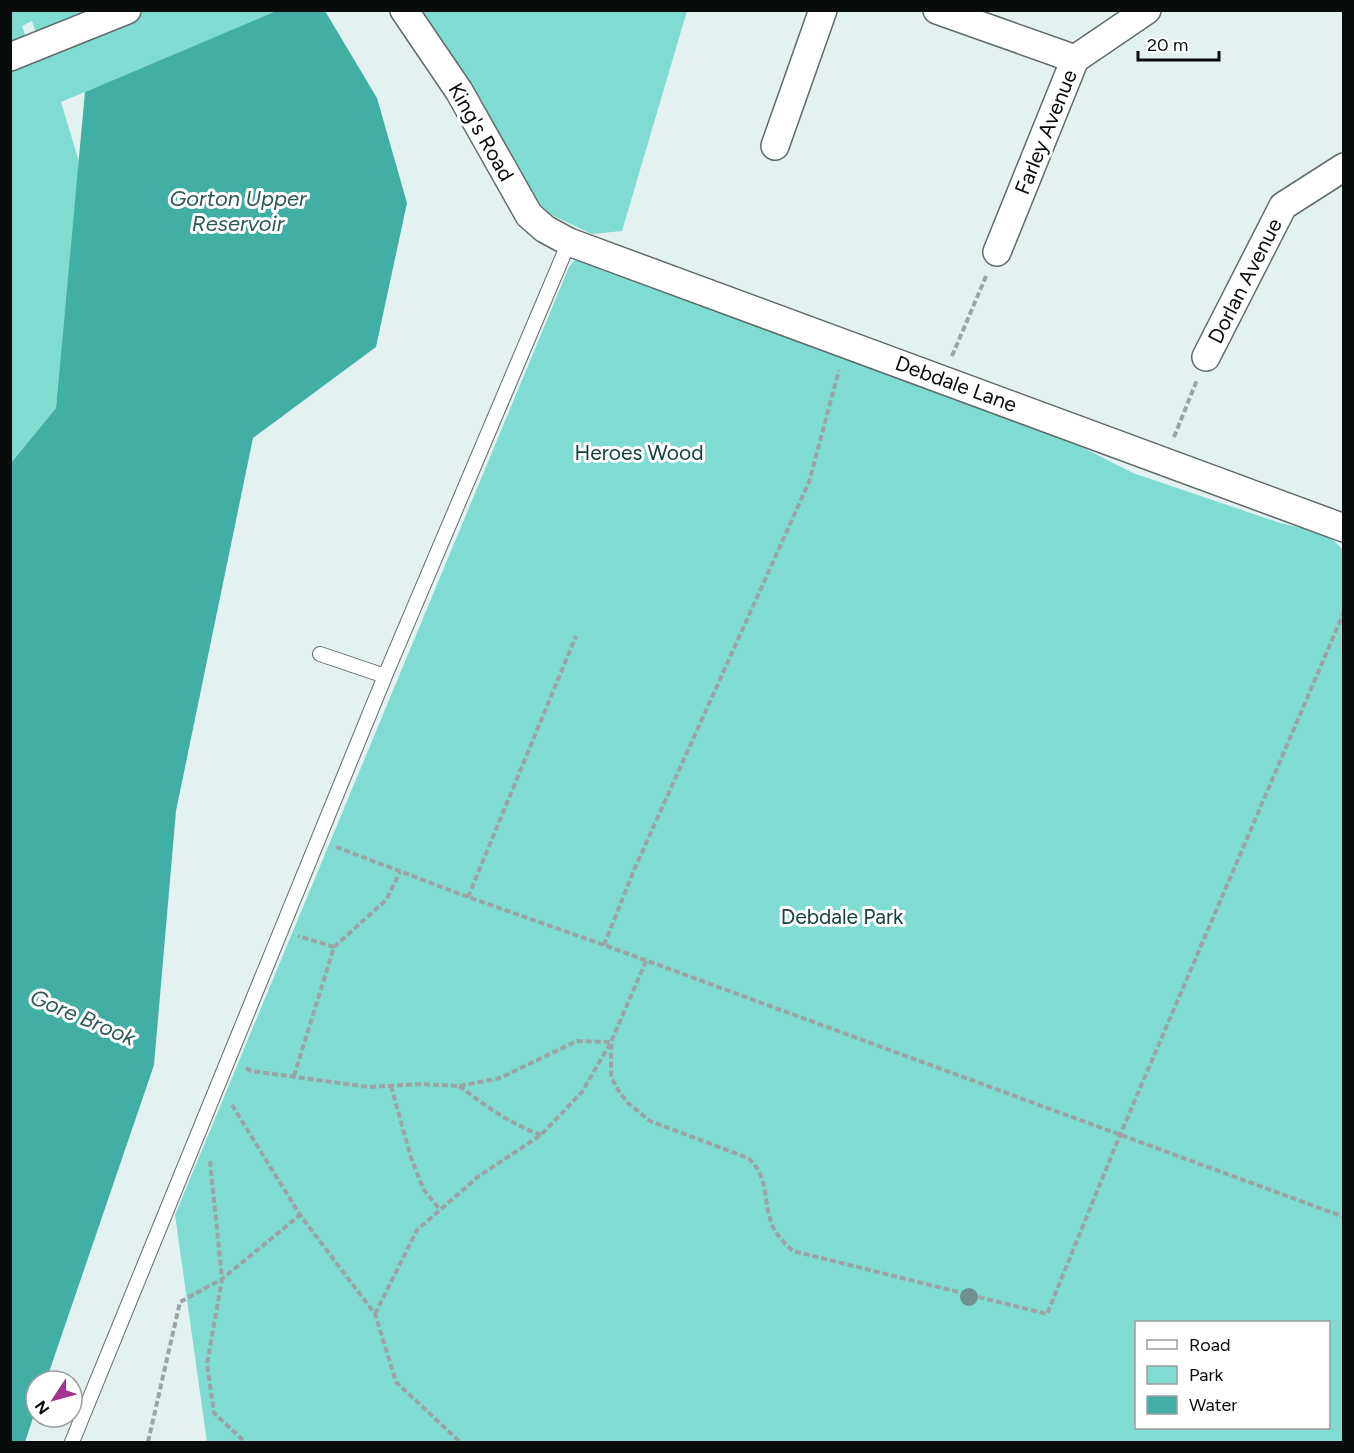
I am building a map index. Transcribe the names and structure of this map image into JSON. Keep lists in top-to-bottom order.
{
  "streets": {
    "street": [
      "King's Road",
      "Farley Avenue",
      "Dorlan Avenue",
      "Debdale Lane"
    ]
  },
  "crossings": [
    ["King's Road", "Debdale Lane"]
  ],
  "water": ["Gorton Upper Reservoir", "Gore Brook"],
  "parks": ["Heroes Wood", "Debdale Park"],
  "legend": ["Road", "Park", "Water"],
  "scale_bar": "20 m",
  "north": "bottom left"
}
